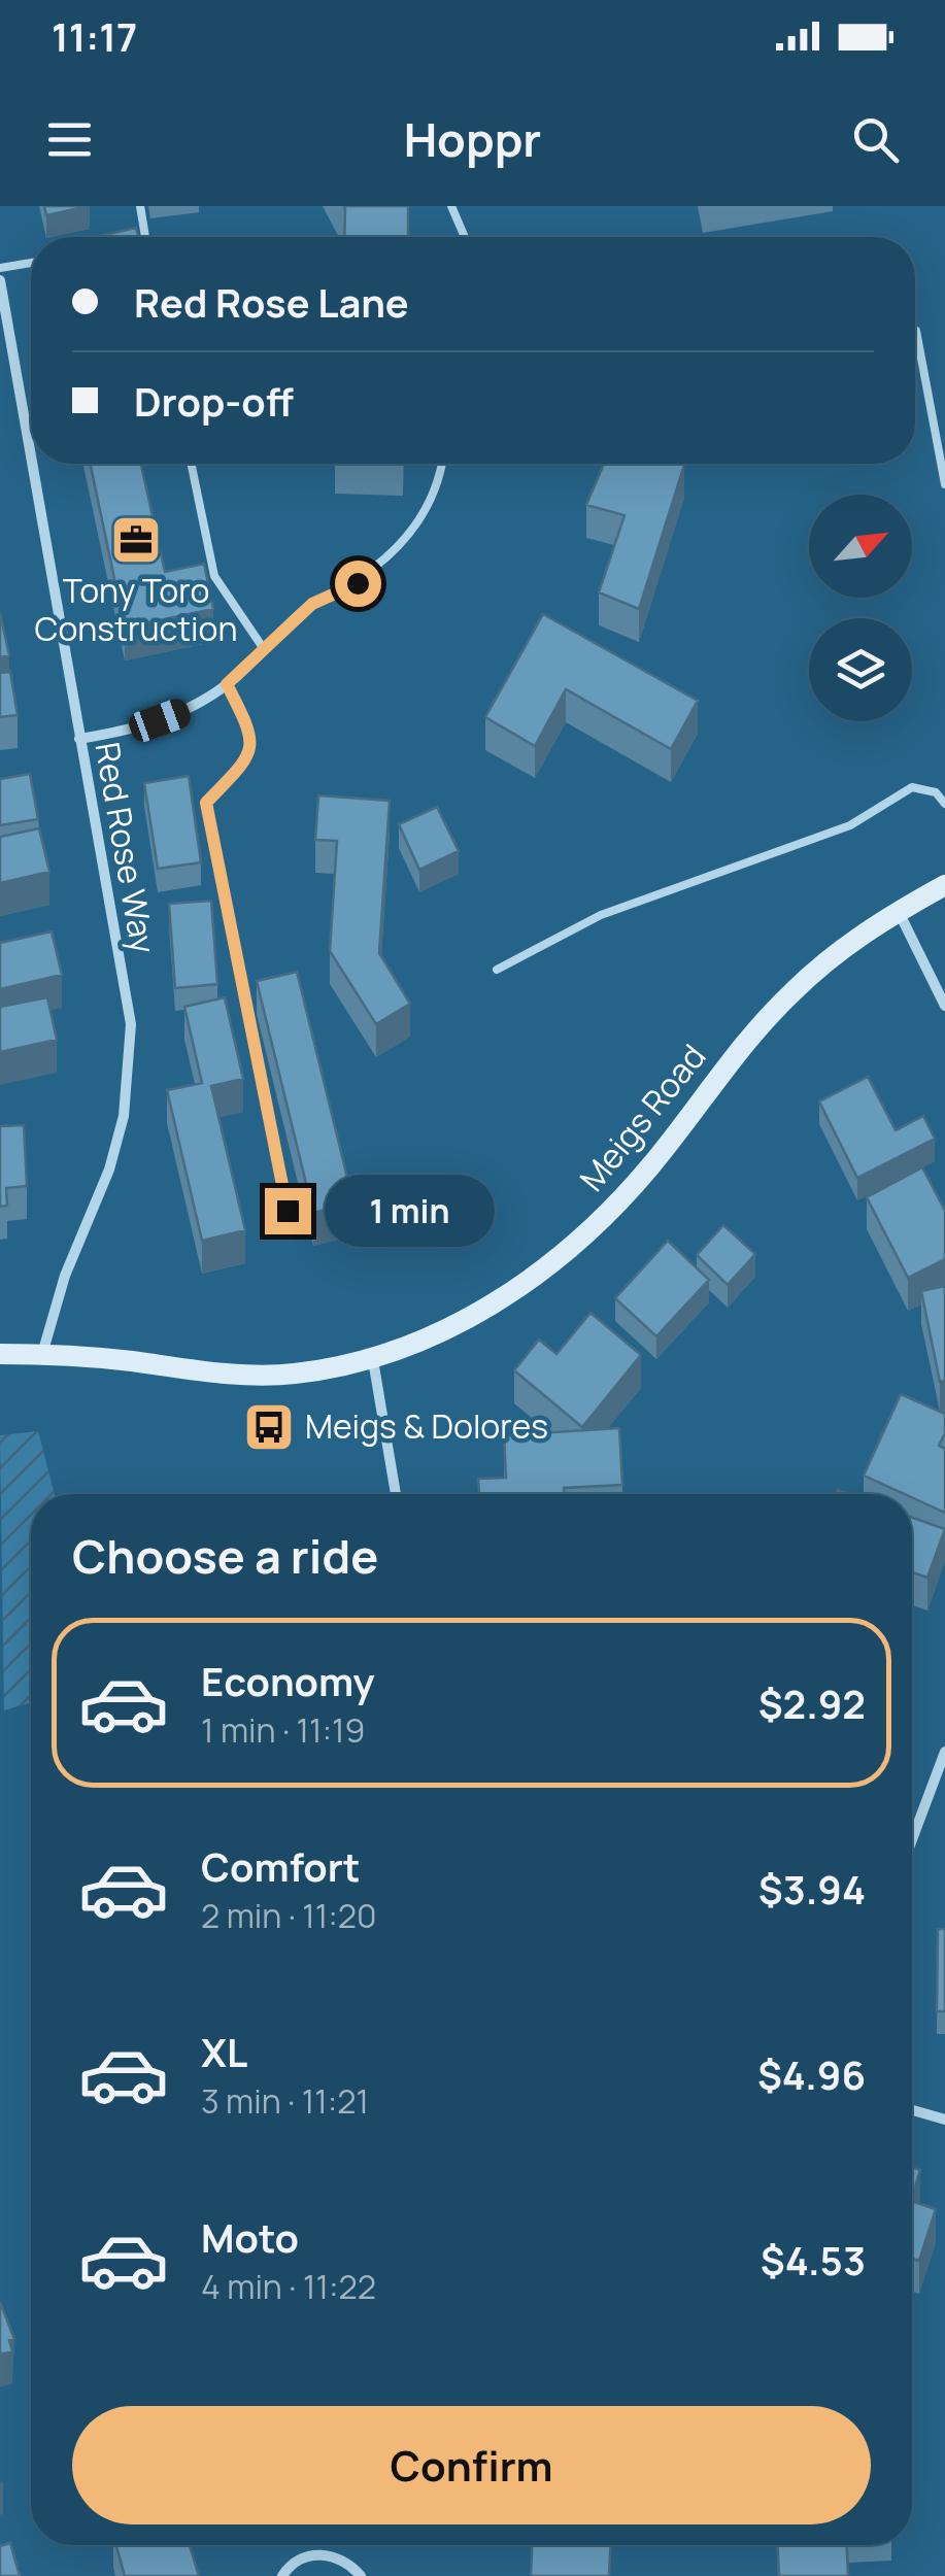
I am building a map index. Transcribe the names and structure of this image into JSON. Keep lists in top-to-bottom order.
{
  "streets": {
    "main road": ["Meigs Road"],
    "street": ["Red Rose Way"]
  },
  "crossings": [
    ["Red Rose Way", "Meigs Road"]
  ],
  "places": {
    "office": ["Tony Toro Construction"],
    "bus stop": ["Meigs & Dolores"]
  },
  "north": "top right",
  "page": {
    "status": "11:17",
    "header": "Hoppr",
    "banner": ["Red Rose Lane", "Drop-off"],
    "bubble": "1 min",
    "heading": "Choose a ride",
    "list": [
      {
        "name": "Economy",
        "note": "1 min · 11:19",
        "value": "$2.92"
      },
      {
        "name": "Comfort",
        "note": "2 min · 11:20",
        "value": "$3.94"
      },
      {
        "name": "XL",
        "note": "3 min · 11:21",
        "value": "$4.96"
      },
      {
        "name": "Moto",
        "note": "4 min · 11:22",
        "value": "$4.53"
      }
    ],
    "buttons": "Confirm"
  }
}
